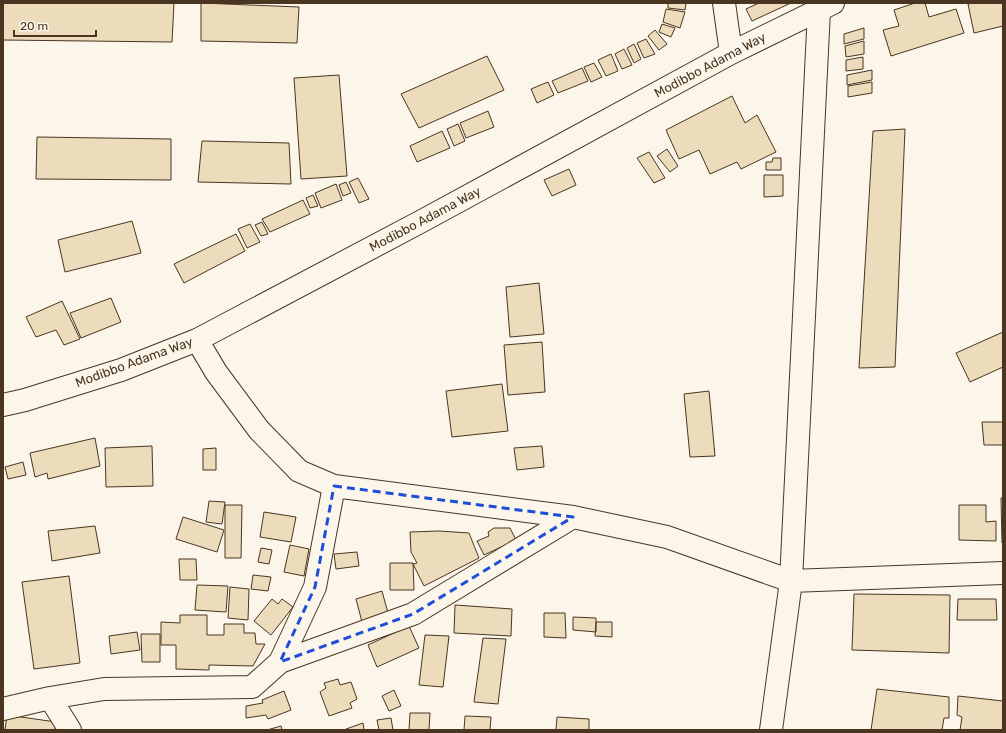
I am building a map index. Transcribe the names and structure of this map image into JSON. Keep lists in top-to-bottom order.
{
  "streets": {
    "street": ["Modibbo Adama Way"]
  },
  "scale_bar": "20 m"
}
